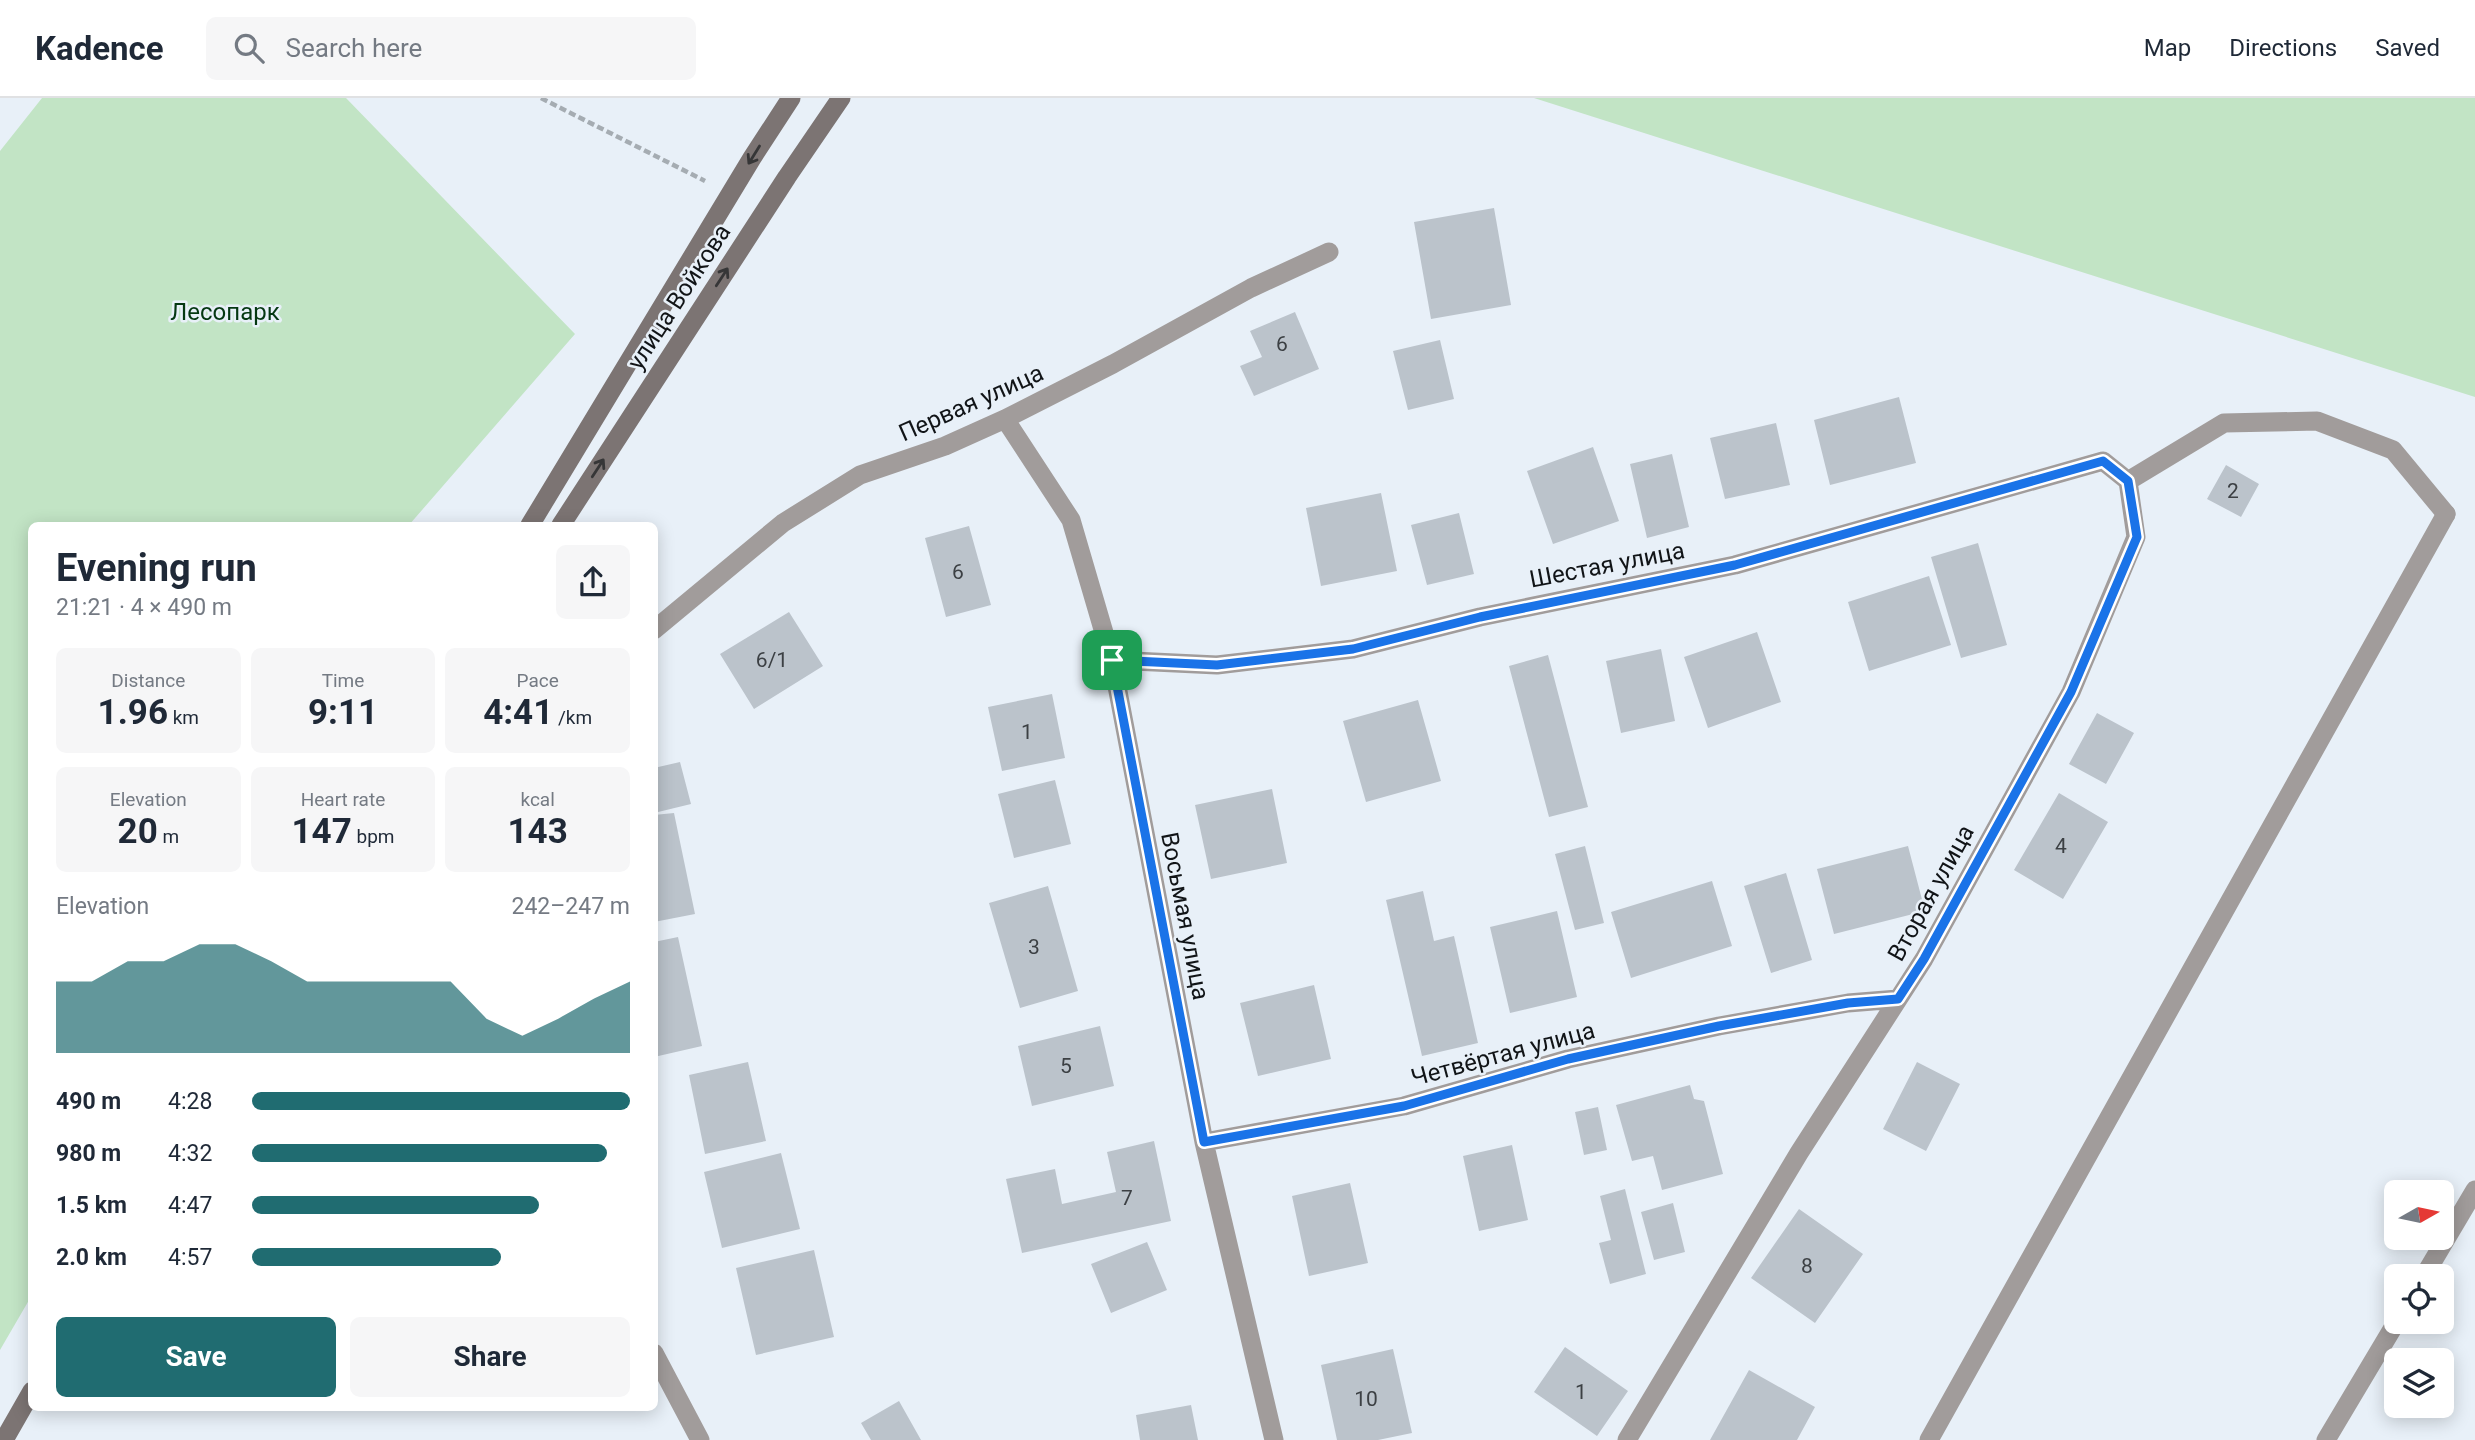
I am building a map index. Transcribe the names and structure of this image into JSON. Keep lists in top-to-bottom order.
{
  "streets": {
    "main road": ["улица Войкова"],
    "street": [
      "Первая улица",
      "Шестая улица",
      "Вторая улица",
      "Восьмая улица",
      "Четвёртая улица"
    ]
  },
  "crossings": [
    ["Первая улица", "Восьмая улица"],
    ["Шестая улица", "Вторая улица"],
    ["Шестая улица", "Восьмая улица"],
    ["Вторая улица", "Четвёртая улица"],
    ["Восьмая улица", "Четвёртая улица"]
  ],
  "parks": ["Лесопарк"],
  "house_numbers": [
    "6",
    "2",
    "6",
    "6/1",
    "1",
    "4",
    "3",
    "5",
    "7",
    "8",
    "1",
    "10"
  ],
  "north": "right",
  "page": {
    "header": "Kadence",
    "search": "Search here",
    "nav": ["Map", "Directions", "Saved"],
    "heading": ["Evening run", "21:21 · 4 × 490 m"],
    "stats": [
      ["Distance", "1.96 km"],
      ["Time", "9:11"],
      ["Pace", "4:41 /km"],
      ["Elevation", "20 m"],
      ["Heart rate", "147 bpm"],
      ["kcal", "143"]
    ],
    "chart": ["Elevation", "242–247 m"],
    "list": [
      {
        "name": "490 m",
        "note": "4:28"
      },
      {
        "name": "980 m",
        "note": "4:32"
      },
      {
        "name": "1.5 km",
        "note": "4:47"
      },
      {
        "name": "2.0 km",
        "note": "4:57"
      }
    ],
    "buttons": ["Save", "Share"]
  }
}
